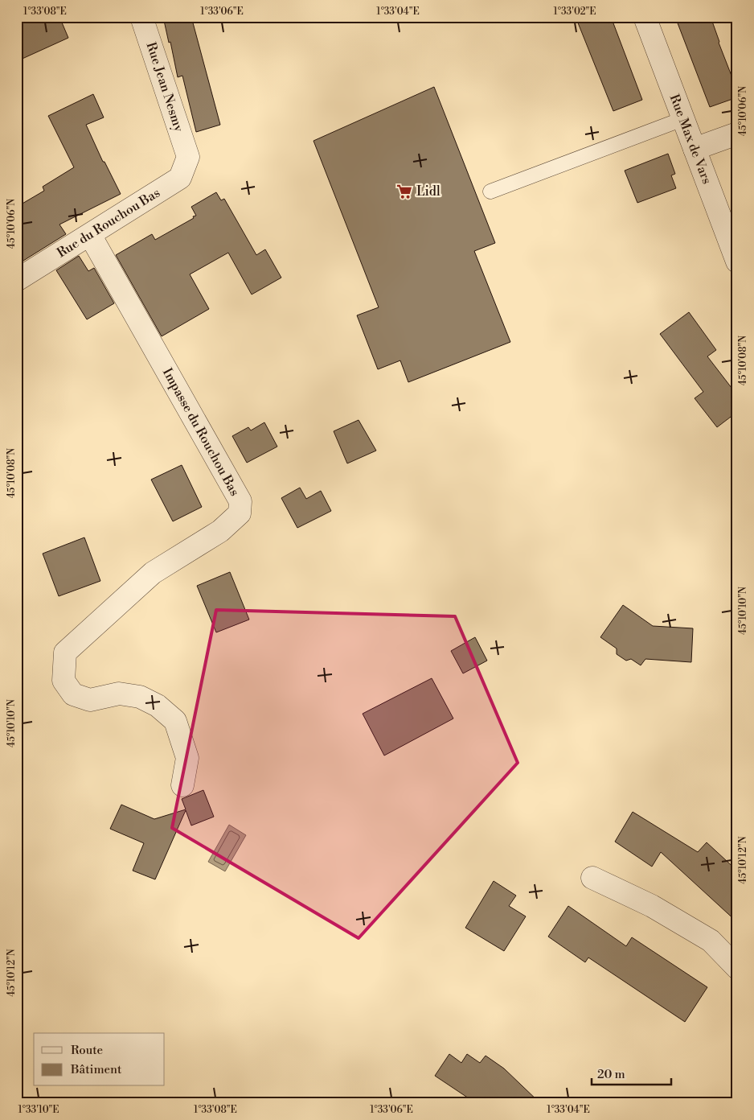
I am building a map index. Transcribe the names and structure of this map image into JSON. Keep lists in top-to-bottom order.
{
  "streets": {
    "street": [
      "Rue Jean Nesmy",
      "Rue Max de Vars",
      "Rue du Rouchou Bas",
      "Impasse du Rouchou Bas"
    ]
  },
  "crossings": [
    ["Rue Jean Nesmy", "Rue du Rouchou Bas"],
    ["Rue du Rouchou Bas", "Impasse du Rouchou Bas"]
  ],
  "places": {
    "supermarket": ["Lidl"]
  },
  "legend": ["Route", "Bâtiment"],
  "scale_bar": "20 m",
  "coordinates": [
    "1°33'08\"E",
    "1°33'06\"E",
    "1°33'04\"E",
    "1°33'02\"E",
    "45°10'06\"N",
    "45°10'08\"N",
    "45°10'10\"N",
    "45°10'12\"N",
    "1°33'10\"E"
  ]
}
